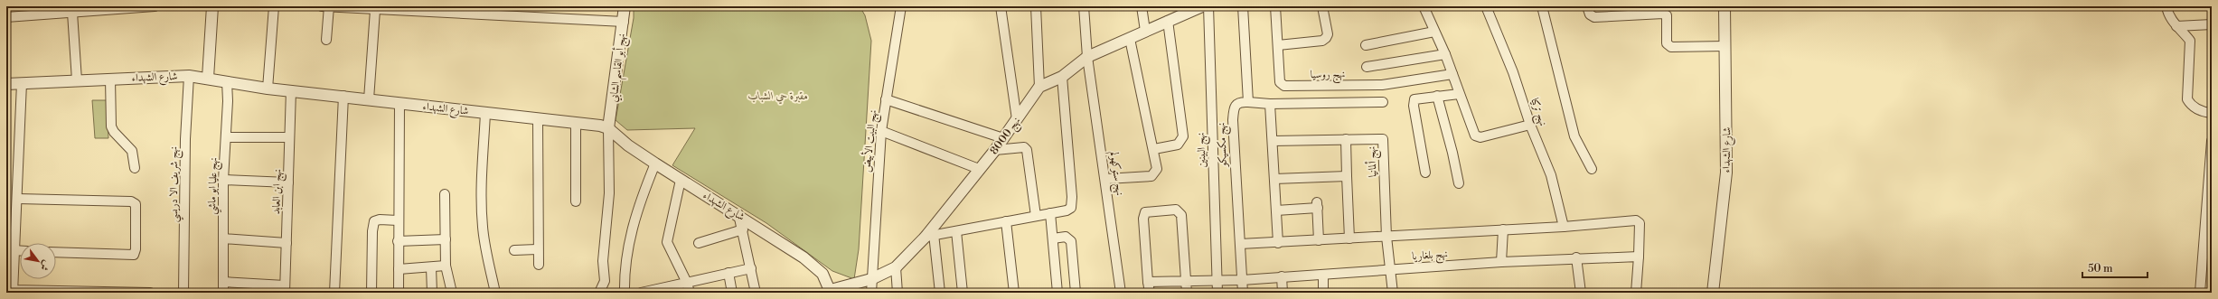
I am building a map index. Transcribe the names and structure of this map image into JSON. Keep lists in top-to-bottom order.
{
  "streets": {
    "street": [
      "نهج أبو القاسم الشابي",
      "نهج روسيا",
      "شارع الشهداء",
      "نهج تركيا",
      "نهج 8000",
      "نهج البيت الأبيض",
      "نهج مكسيكو",
      "نهج البينين",
      "نهج ألمانيا",
      "نهج ستوكهولم",
      "نهج شريف الا دريسي",
      "نهج عليا ابو ماشي",
      "نهج ابن العابد",
      "نهج بلغاريا"
    ]
  },
  "crossings": [
    ["نهج أبو القاسم الشابي", "شارع الشهداء"],
    ["شارع الشهداء", "نهج 8000"],
    ["شارع الشهداء", "نهج شريف الا دريسي"],
    ["شارع الشهداء", "نهج عليا ابو ماشي"],
    ["شارع الشهداء", "نهج ابن العابد"],
    ["نهج 8000", "نهج البيت الأبيض"],
    ["نهج مكسيكو", "نهج بلغاريا"],
    ["نهج البينين", "نهج بلغاريا"],
    ["نهج ألمانيا", "نهج بلغاريا"]
  ],
  "parks": ["مقبرة حي الشباب"],
  "scale_bar": "50 m",
  "north": "bottom right"
}
